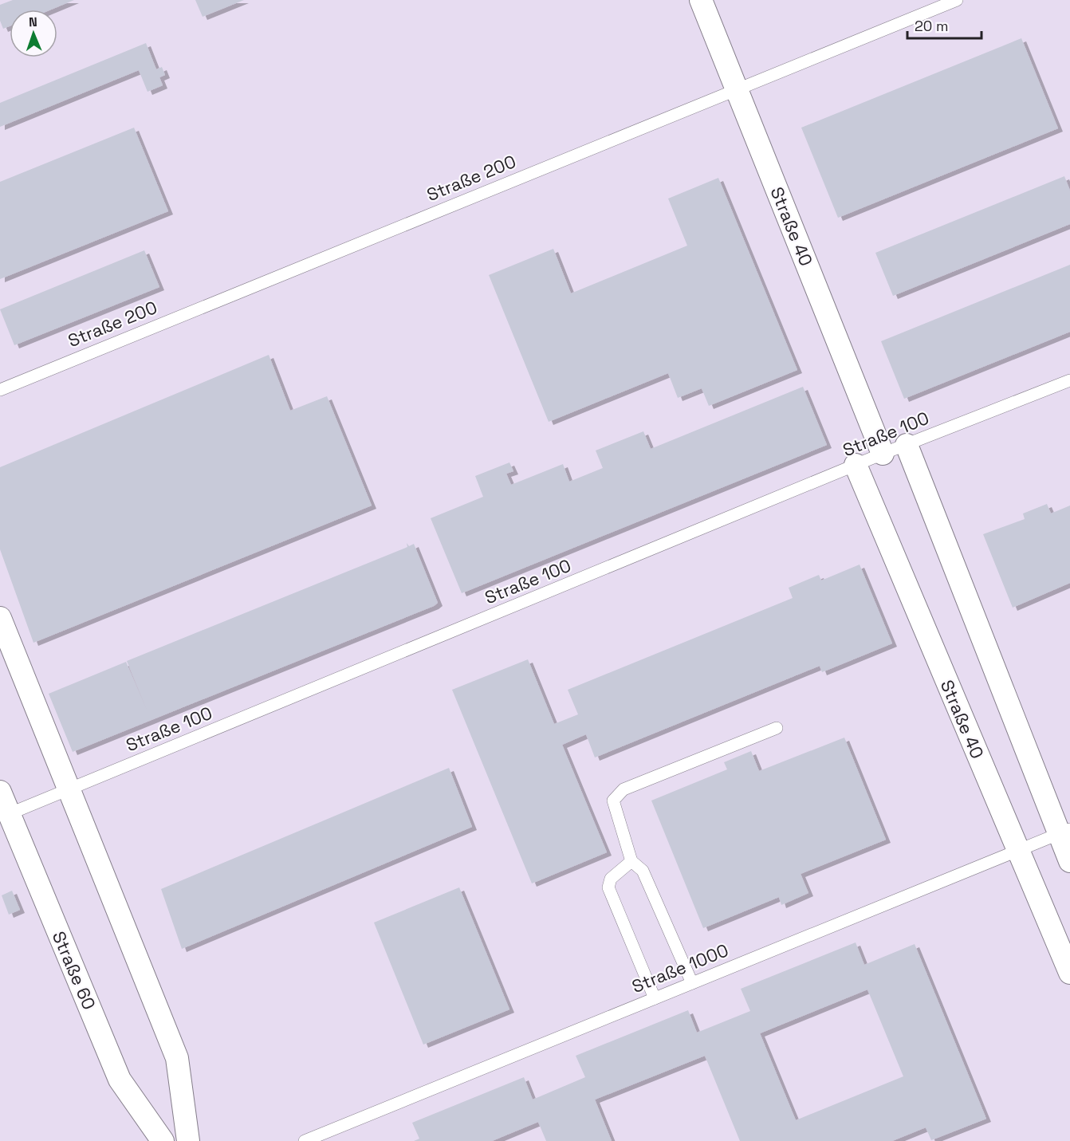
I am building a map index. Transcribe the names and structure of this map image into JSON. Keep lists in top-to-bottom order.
{
  "streets": {
    "street": ["Straße 40", "Straße 60"],
    "lane": ["Straße 200", "Straße 100", "Straße 1000"]
  },
  "crossings": [
    ["Straße 200", "Straße 40"],
    ["Straße 40", "Straße 100"],
    ["Straße 40", "Straße 1000"],
    ["Straße 100", "Straße 60"]
  ],
  "scale_bar": "20 m",
  "north": "top"
}
